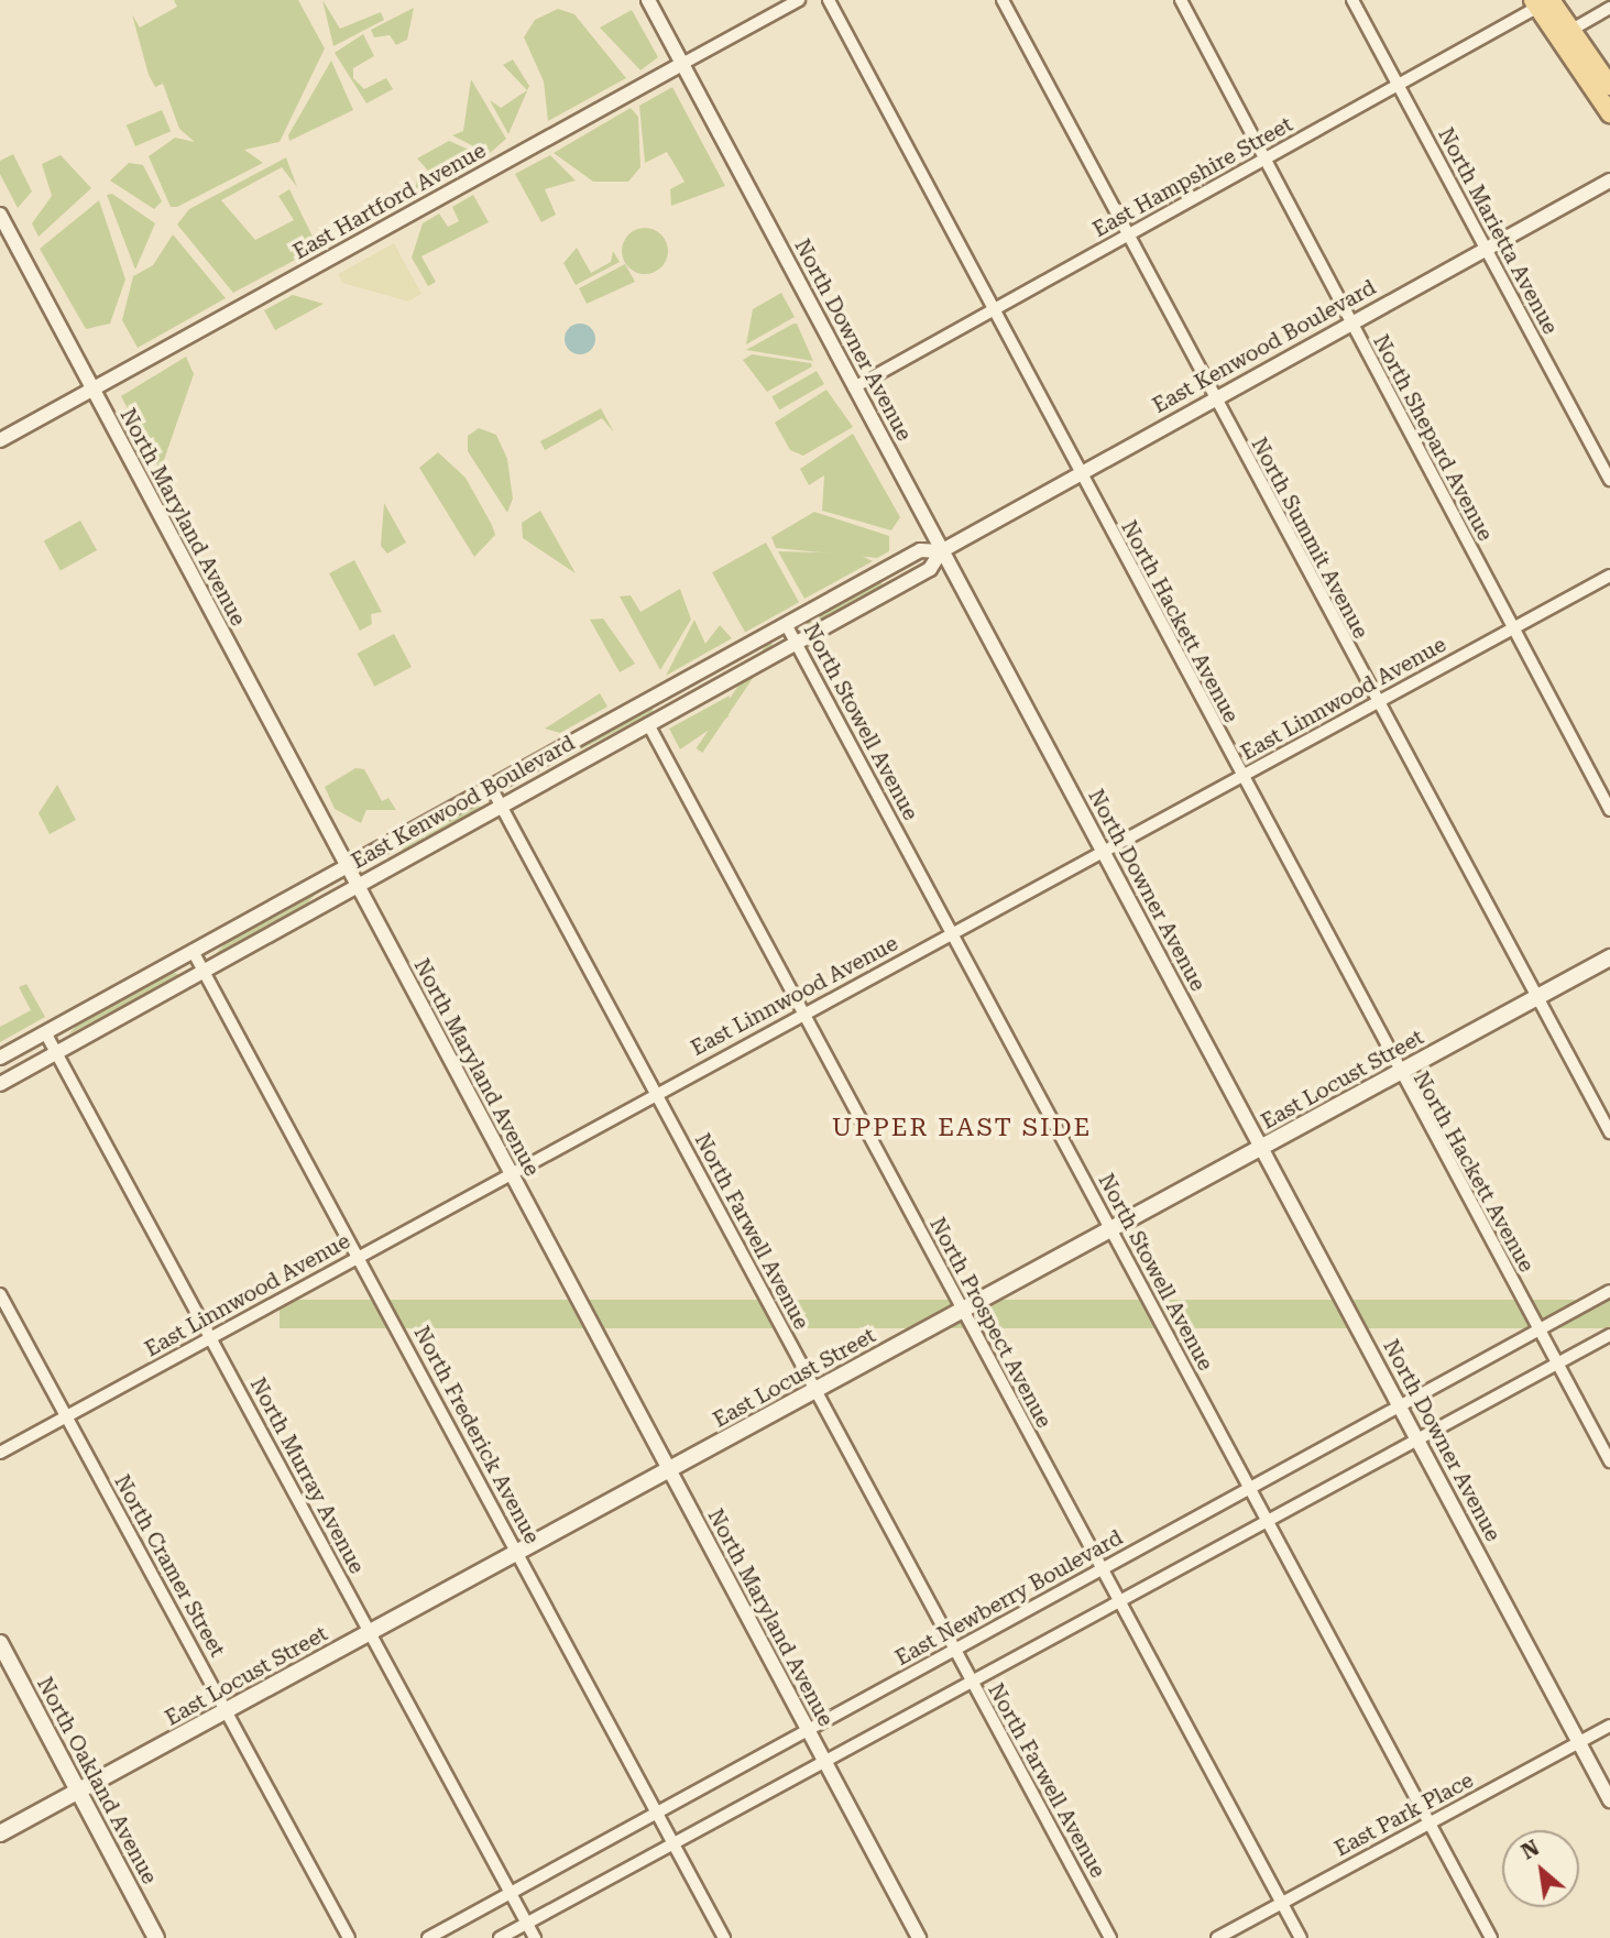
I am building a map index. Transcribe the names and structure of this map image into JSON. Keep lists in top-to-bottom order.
{
  "streets": {
    "main road": ["East Locust Street", "North Oakland Avenue"],
    "street": [
      "East Hampshire Street",
      "East Hartford Avenue",
      "North Marietta Avenue",
      "North Downer Avenue",
      "East Kenwood Boulevard",
      "North Shepard Avenue",
      "North Maryland Avenue",
      "North Summit Avenue",
      "North Hackett Avenue",
      "East Linnwood Avenue",
      "North Stowell Avenue",
      "North Farwell Avenue",
      "North Prospect Avenue",
      "North Frederick Avenue",
      "North Murray Avenue",
      "North Cramer Street",
      "East Newberry Boulevard",
      "East Park Place"
    ]
  },
  "crossings": [
    ["East Hampshire Street", "North Marietta Avenue"],
    ["East Hampshire Street", "North Downer Avenue"],
    ["East Hampshire Street", "North Shepard Avenue"],
    ["East Hampshire Street", "North Summit Avenue"],
    ["East Hampshire Street", "North Hackett Avenue"],
    ["East Hartford Avenue", "North Downer Avenue"],
    ["East Hartford Avenue", "North Maryland Avenue"],
    ["North Marietta Avenue", "East Kenwood Boulevard"],
    ["North Downer Avenue", "East Kenwood Boulevard"],
    ["North Downer Avenue", "East Linnwood Avenue"],
    ["North Downer Avenue", "East Locust Street"],
    ["North Downer Avenue", "East Newberry Boulevard"],
    ["North Downer Avenue", "East Park Place"],
    ["East Kenwood Boulevard", "North Shepard Avenue"],
    ["East Kenwood Boulevard", "North Maryland Avenue"],
    ["East Kenwood Boulevard", "North Summit Avenue"],
    ["East Kenwood Boulevard", "North Hackett Avenue"],
    ["East Kenwood Boulevard", "North Stowell Avenue"],
    ["East Kenwood Boulevard", "North Farwell Avenue"],
    ["East Kenwood Boulevard", "North Prospect Avenue"],
    ["East Kenwood Boulevard", "North Frederick Avenue"],
    ["East Kenwood Boulevard", "North Murray Avenue"],
    ["North Shepard Avenue", "East Linnwood Avenue"],
    ["North Maryland Avenue", "East Linnwood Avenue"],
    ["North Maryland Avenue", "East Locust Street"],
    ["North Maryland Avenue", "East Newberry Boulevard"],
    ["North Summit Avenue", "East Linnwood Avenue"],
    ["North Summit Avenue", "East Locust Street"],
    ["North Hackett Avenue", "East Linnwood Avenue"],
    ["North Hackett Avenue", "East Locust Street"],
    ["North Hackett Avenue", "East Newberry Boulevard"],
    ["East Linnwood Avenue", "North Stowell Avenue"],
    ["East Linnwood Avenue", "North Farwell Avenue"],
    ["East Linnwood Avenue", "North Prospect Avenue"],
    ["East Linnwood Avenue", "North Frederick Avenue"],
    ["East Linnwood Avenue", "North Murray Avenue"],
    ["East Linnwood Avenue", "North Cramer Street"],
    ["North Stowell Avenue", "East Locust Street"],
    ["North Stowell Avenue", "East Newberry Boulevard"],
    ["North Stowell Avenue", "East Park Place"],
    ["East Locust Street", "North Farwell Avenue"],
    ["East Locust Street", "North Prospect Avenue"],
    ["East Locust Street", "North Frederick Avenue"],
    ["East Locust Street", "North Murray Avenue"],
    ["East Locust Street", "North Cramer Street"],
    ["East Locust Street", "North Oakland Avenue"],
    ["North Farwell Avenue", "East Newberry Boulevard"],
    ["North Prospect Avenue", "East Newberry Boulevard"],
    ["North Prospect Avenue", "East Park Place"],
    ["North Frederick Avenue", "East Newberry Boulevard"],
    ["North Murray Avenue", "East Newberry Boulevard"]
  ],
  "districts": ["UPPER EAST SIDE"],
  "north": "top left"
}
